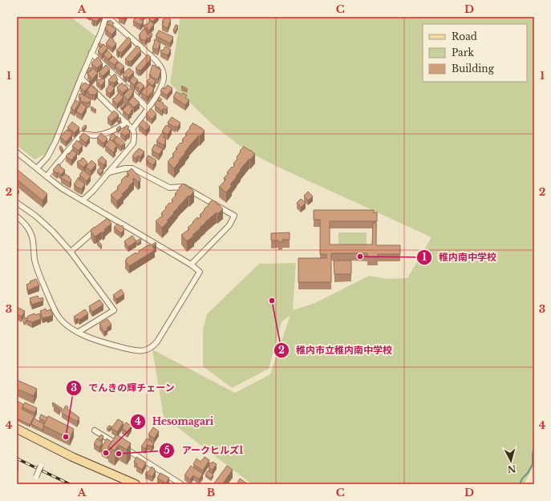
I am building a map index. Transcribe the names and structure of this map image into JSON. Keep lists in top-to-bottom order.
{
  "places": [
    "稚内南中学校",
    "稚内市立稚内南中学校",
    "でんきの輝チェーン",
    "Hesomagari",
    "アークヒルズ1"
  ],
  "legend": ["Road", "Park", "Building"],
  "north": "bottom",
  "grid": {
    "columns": [
      "A",
      "B",
      "C",
      "D"
    ],
    "rows": [
      "1",
      "2",
      "3",
      "4"
    ]
  }
}
